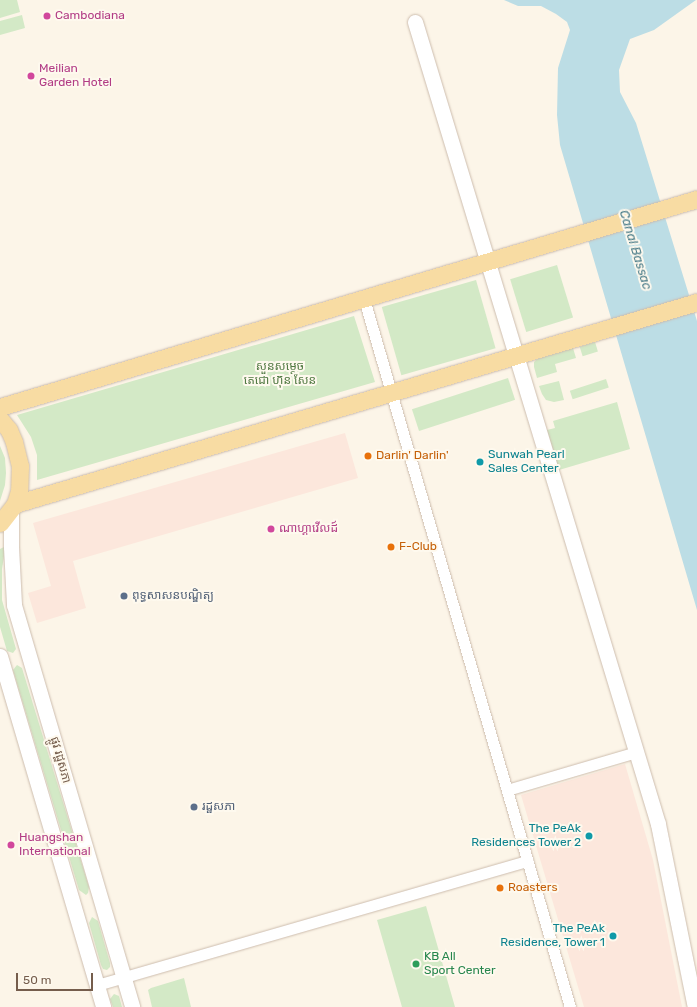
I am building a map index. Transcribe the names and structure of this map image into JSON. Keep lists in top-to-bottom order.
{
  "streets": {
    "street": ["ផ្លូវ រដ្ឋសភា"]
  },
  "water": ["Canal Bassac"],
  "parks": ["សួនសម្តេច តេជោ ហ៊ុន សែន"],
  "places": [
    "Cambodiana",
    "Meilian Garden Hotel",
    "Darlin' Darlin'",
    "Sunwah Pearl Sales Center",
    "ណាហ្គាវើលដ៍",
    "F-Club",
    "ពុទ្ធសាសនបណ្ឌិត្យ",
    "រដ្ឋសភា",
    "The PeAk Residences Tower 2",
    "Huangshan International",
    "Roasters",
    "The PeAk Residence, Tower 1",
    "KB All Sport Center"
  ],
  "scale_bar": "50 m"
}
